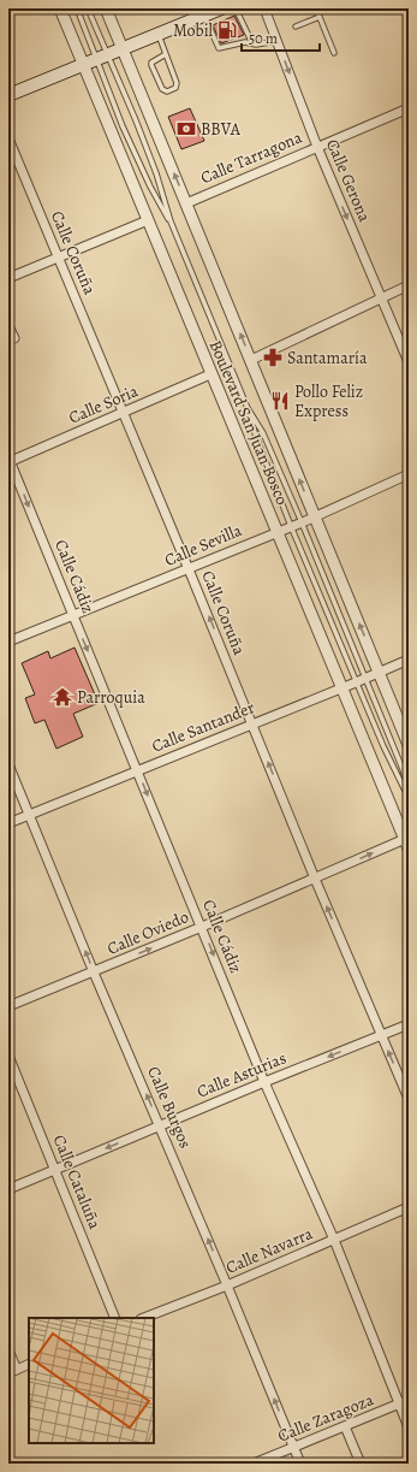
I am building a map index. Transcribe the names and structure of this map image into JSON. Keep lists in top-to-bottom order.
{
  "streets": {
    "street": [
      "Calle Tarragona",
      "Calle Gerona",
      "Calle Coruña",
      "Calle Soria",
      "Boulevard San Juan Bosco",
      "Calle Sevilla",
      "Calle Cádiz",
      "Calle Santander",
      "Calle Oviedo",
      "Calle Asturias",
      "Calle Burgos",
      "Calle Cataluña",
      "Calle Navarra",
      "Calle Zaragoza"
    ]
  },
  "crossings": [
    ["Calle Tarragona", "Calle Gerona"],
    ["Calle Tarragona", "Boulevard San Juan Bosco"],
    ["Calle Coruña", "Calle Soria"],
    ["Calle Coruña", "Calle Sevilla"],
    ["Calle Coruña", "Calle Santander"],
    ["Calle Coruña", "Calle Oviedo"],
    ["Calle Coruña", "Calle Asturias"],
    ["Calle Soria", "Boulevard San Juan Bosco"],
    ["Calle Soria", "Calle Cádiz"],
    ["Boulevard San Juan Bosco", "Calle Sevilla"],
    ["Boulevard San Juan Bosco", "Calle Santander"],
    ["Boulevard San Juan Bosco", "Calle Oviedo"],
    ["Calle Sevilla", "Calle Cádiz"],
    ["Calle Cádiz", "Calle Santander"],
    ["Calle Cádiz", "Calle Oviedo"],
    ["Calle Cádiz", "Calle Asturias"],
    ["Calle Cádiz", "Calle Navarra"],
    ["Calle Cádiz", "Calle Zaragoza"],
    ["Calle Santander", "Calle Burgos"],
    ["Calle Oviedo", "Calle Burgos"],
    ["Calle Asturias", "Calle Burgos"],
    ["Calle Asturias", "Calle Cataluña"],
    ["Calle Burgos", "Calle Navarra"],
    ["Calle Burgos", "Calle Zaragoza"]
  ],
  "one_way": [
    "Calle Gerona",
    "Calle Coruña",
    "Calle Cádiz",
    "Calle Oviedo",
    "Calle Asturias",
    "Calle Burgos"
  ],
  "places": {
    "fuel station": ["Mobil"],
    "bank": ["BBVA"],
    "pharmacy": ["Santamaría"],
    "restaurant": ["Pollo Feliz Express"],
    "temple": ["Parroquia"]
  },
  "scale_bar": "50 m"
}
